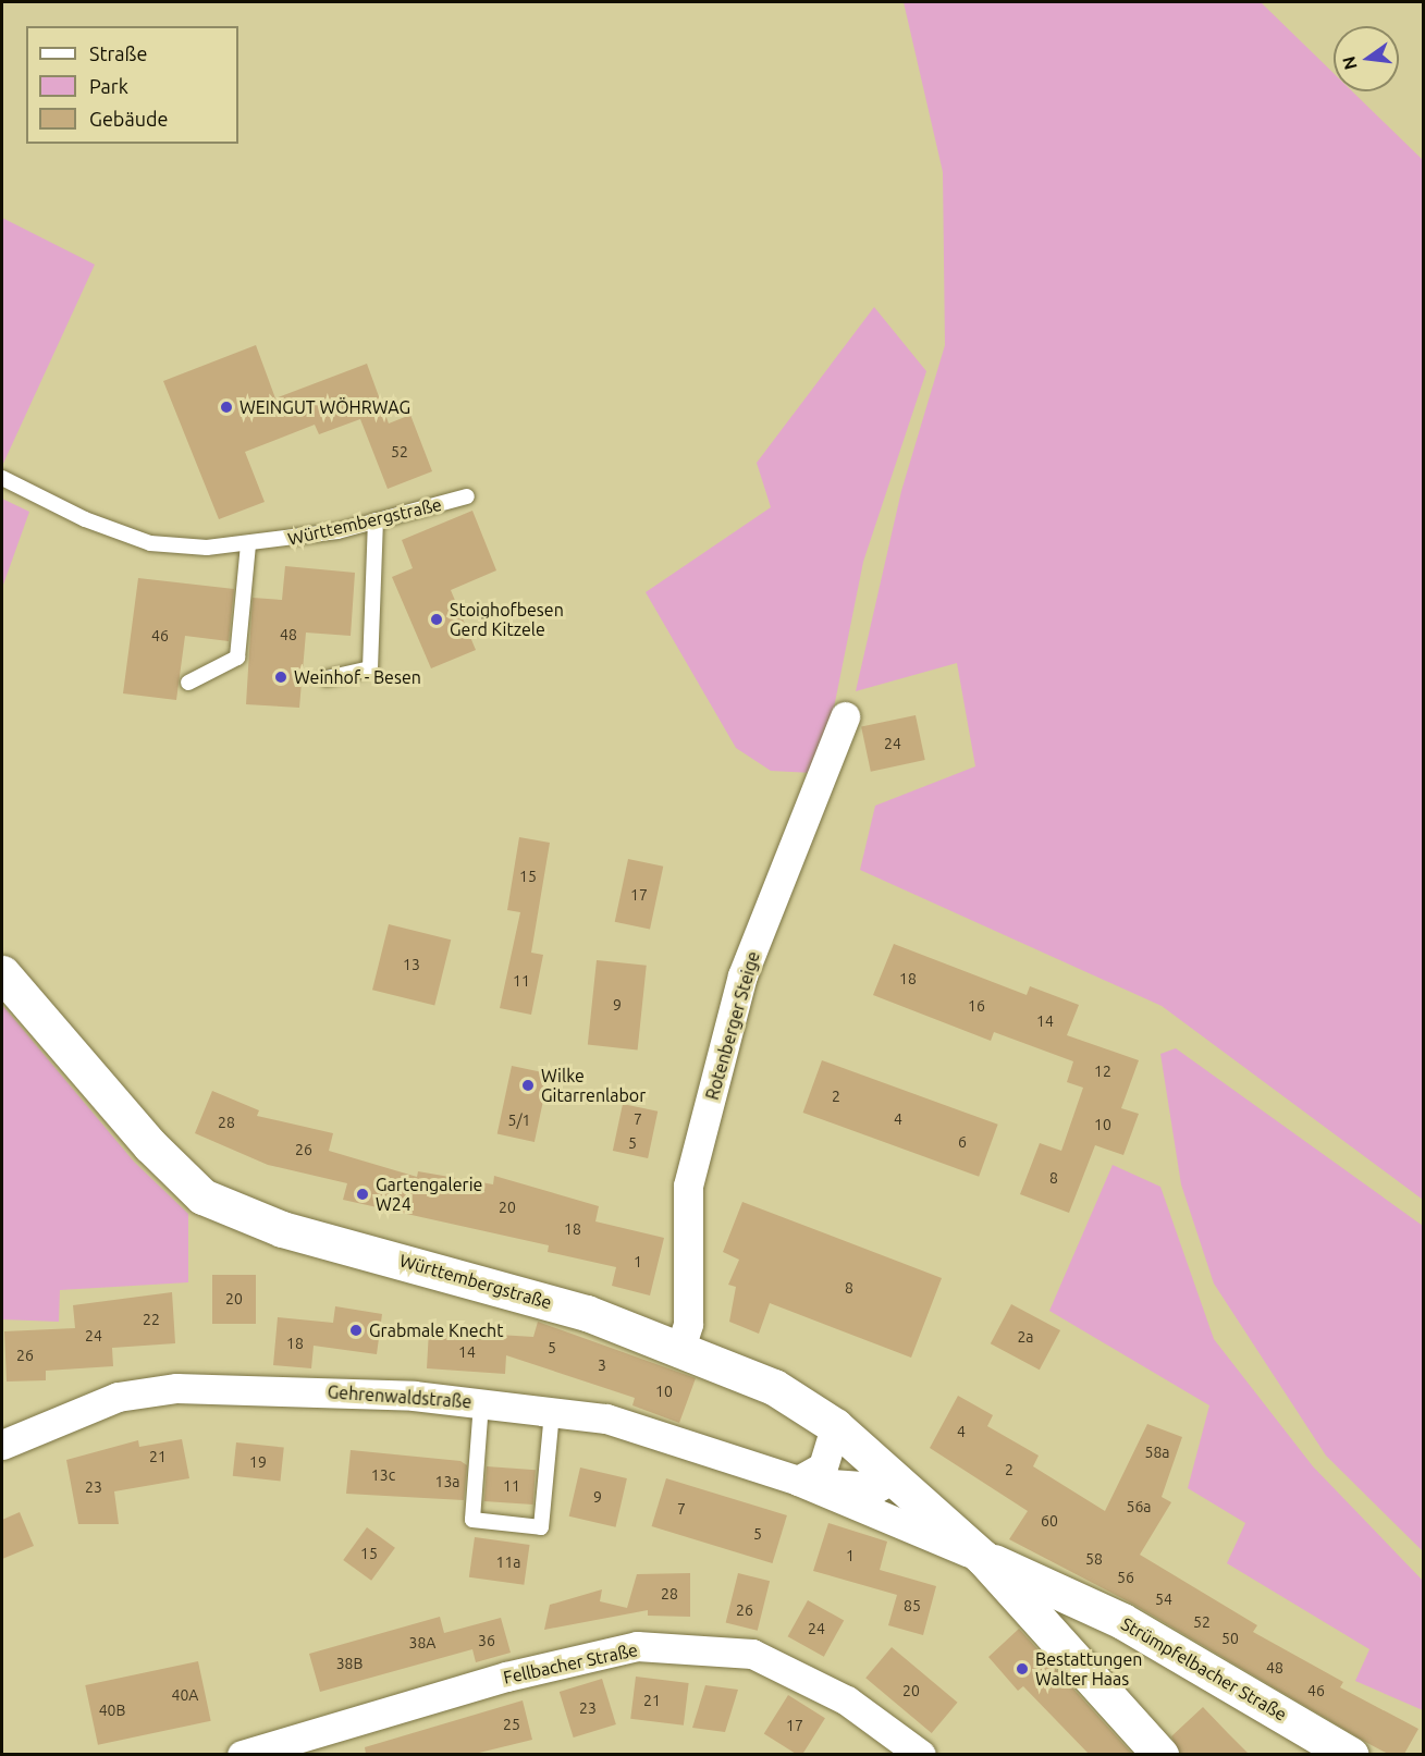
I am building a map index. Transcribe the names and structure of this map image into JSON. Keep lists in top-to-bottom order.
{
  "streets": {
    "street": [
      "Württembergstraße",
      "Rotenberger Steige",
      "Gehrenwaldstraße",
      "Fellbacher Straße",
      "Strümpfelbacher Straße"
    ]
  },
  "crossings": [
    ["Württembergstraße", "Rotenberger Steige"],
    ["Württembergstraße", "Gehrenwaldstraße"],
    ["Württembergstraße", "Strümpfelbacher Straße"],
    ["Gehrenwaldstraße", "Strümpfelbacher Straße"]
  ],
  "places": [
    "WEINGUT WÖHRWAG",
    "Stoighofbesen Gerd Kitzele",
    "Weinhof - Besen",
    "Wilke Gitarrenlabor",
    "Gartengalerie W24",
    "Grabmale Knecht",
    "Bestattungen Walter Haas"
  ],
  "house_numbers": [
    "52",
    "48",
    "46",
    "24",
    "15",
    "17",
    "13",
    "18",
    "11",
    "9",
    "16",
    "14",
    "12",
    "2",
    "7",
    "4",
    "5/1",
    "28",
    "10",
    "6",
    "5",
    "26",
    "8",
    "20",
    "18",
    "1",
    "8",
    "20",
    "22",
    "24",
    "2a",
    "18",
    "5",
    "14",
    "26",
    "3",
    "10",
    "4",
    "58a",
    "21",
    "19",
    "2",
    "13c",
    "13a",
    "11",
    "23",
    "9",
    "56a",
    "7",
    "60",
    "5",
    "15",
    "1",
    "58",
    "11a",
    "56",
    "28",
    "54",
    "85",
    "26",
    "52",
    "24",
    "50",
    "36",
    "38A",
    "38B",
    "48",
    "20",
    "46",
    "40A",
    "21",
    "23",
    "40B",
    "25",
    "17"
  ],
  "legend": ["Straße", "Park", "Gebäude"],
  "north": "left"
}
